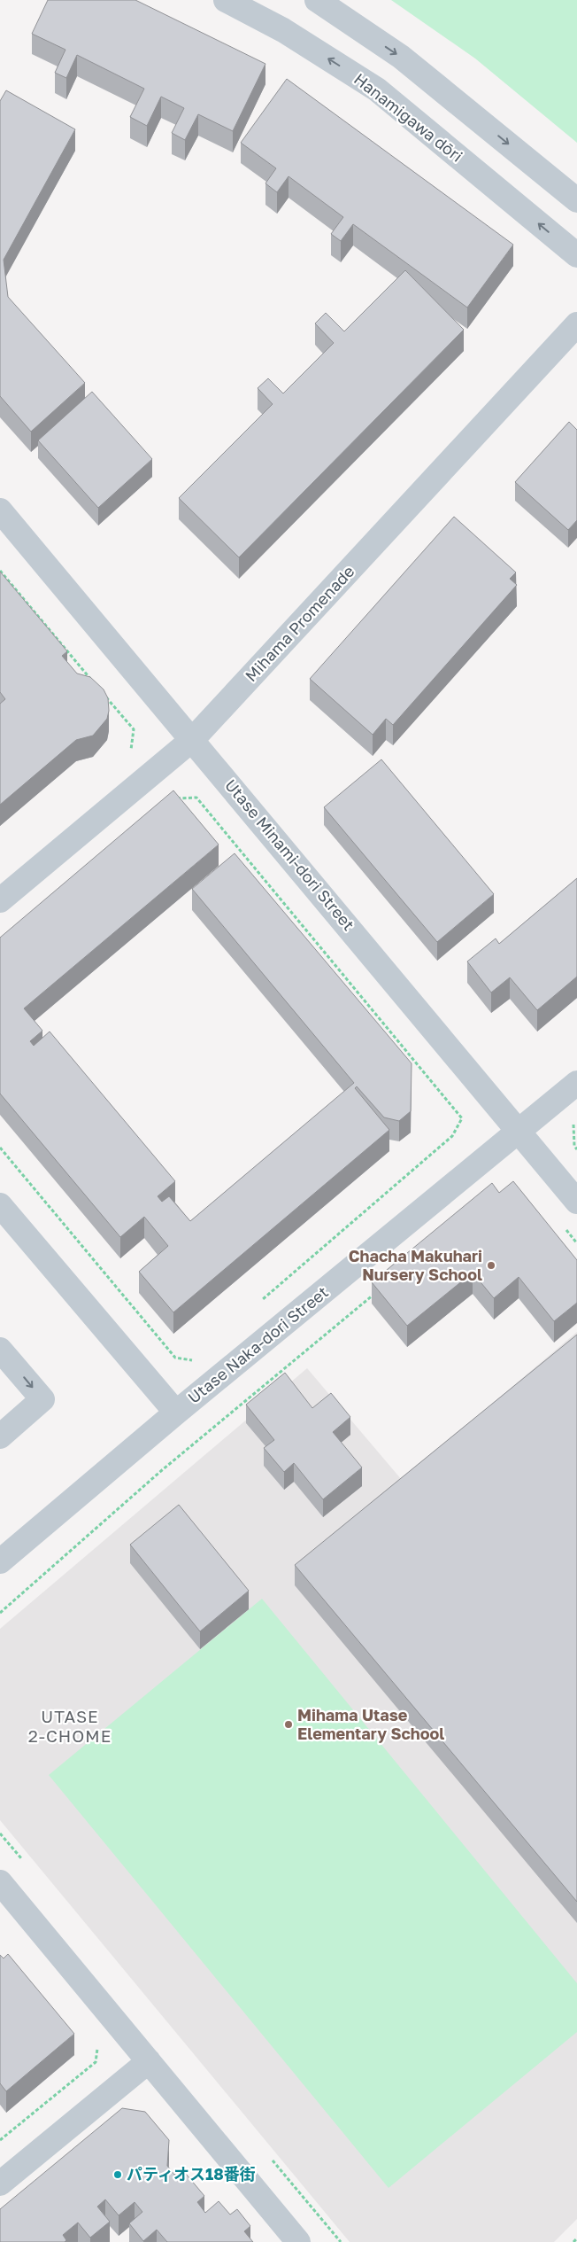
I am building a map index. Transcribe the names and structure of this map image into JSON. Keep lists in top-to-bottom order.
{
  "streets": {
    "street": [
      "Hanamigawa dōri",
      "Mihama Promenade",
      "Utase Minami-dori Street",
      "Utase Naka-dori Street"
    ]
  },
  "crossings": [
    ["Mihama Promenade", "Utase Minami-dori Street"],
    ["Utase Minami-dori Street", "Utase Naka-dori Street"]
  ],
  "districts": ["UTASE 2-CHOME"],
  "places": ["Chacha Makuhari Nursery School", "Mihama Utase Elementary School", "パティオス18番街"]
}
